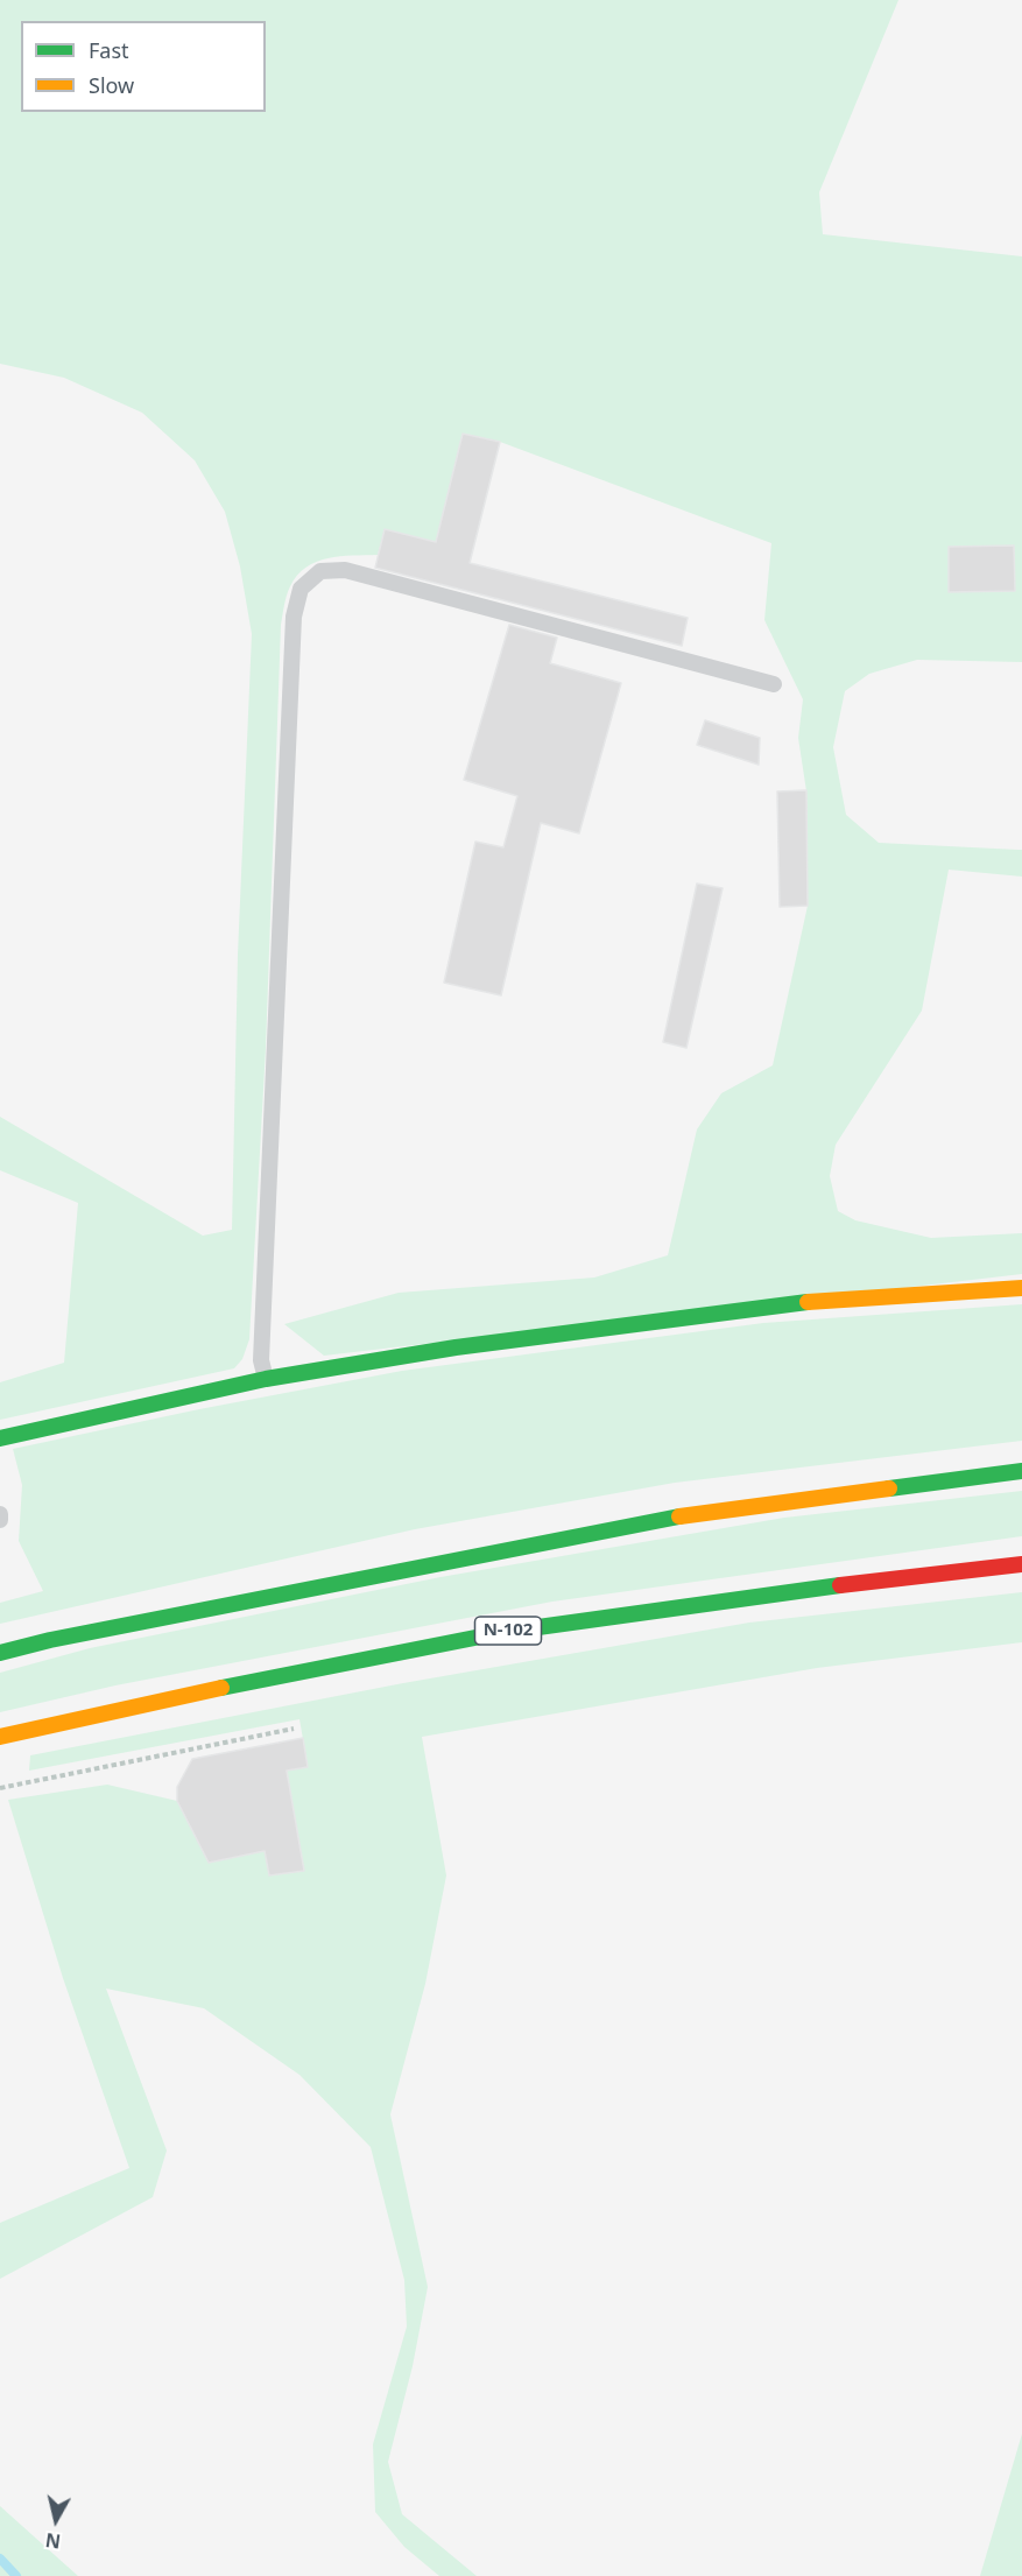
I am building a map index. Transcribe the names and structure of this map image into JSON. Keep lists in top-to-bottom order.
{
  "streets": {
    "main road": ["N-102"]
  },
  "legend": ["Fast", "Slow"],
  "north": "bottom"
}
